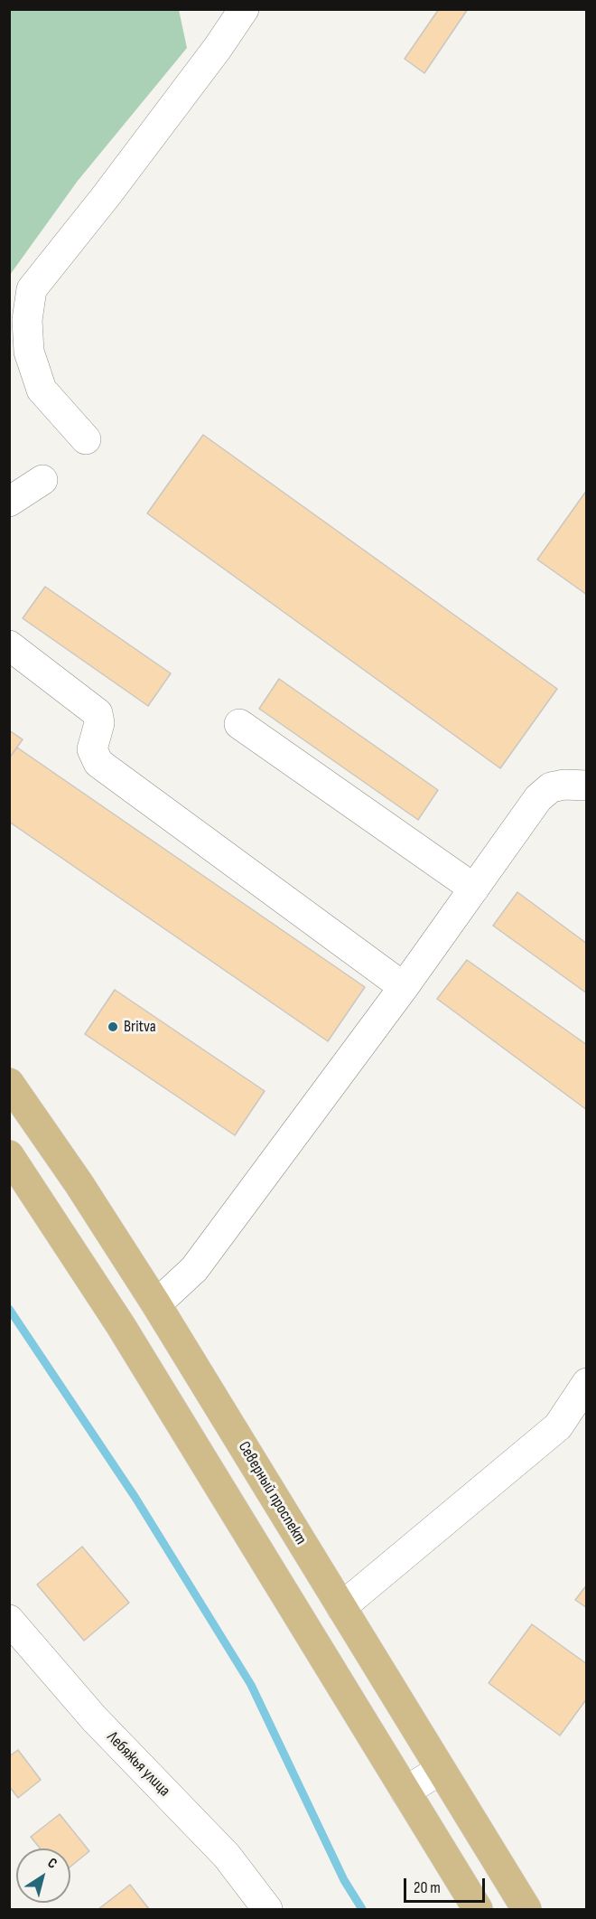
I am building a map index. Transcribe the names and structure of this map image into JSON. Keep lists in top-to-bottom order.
{
  "streets": {
    "main road": ["Северный проспект"],
    "street": ["Лебяжья улица"]
  },
  "places": ["Britva"],
  "scale_bar": "20 m",
  "north": "top right"
}
